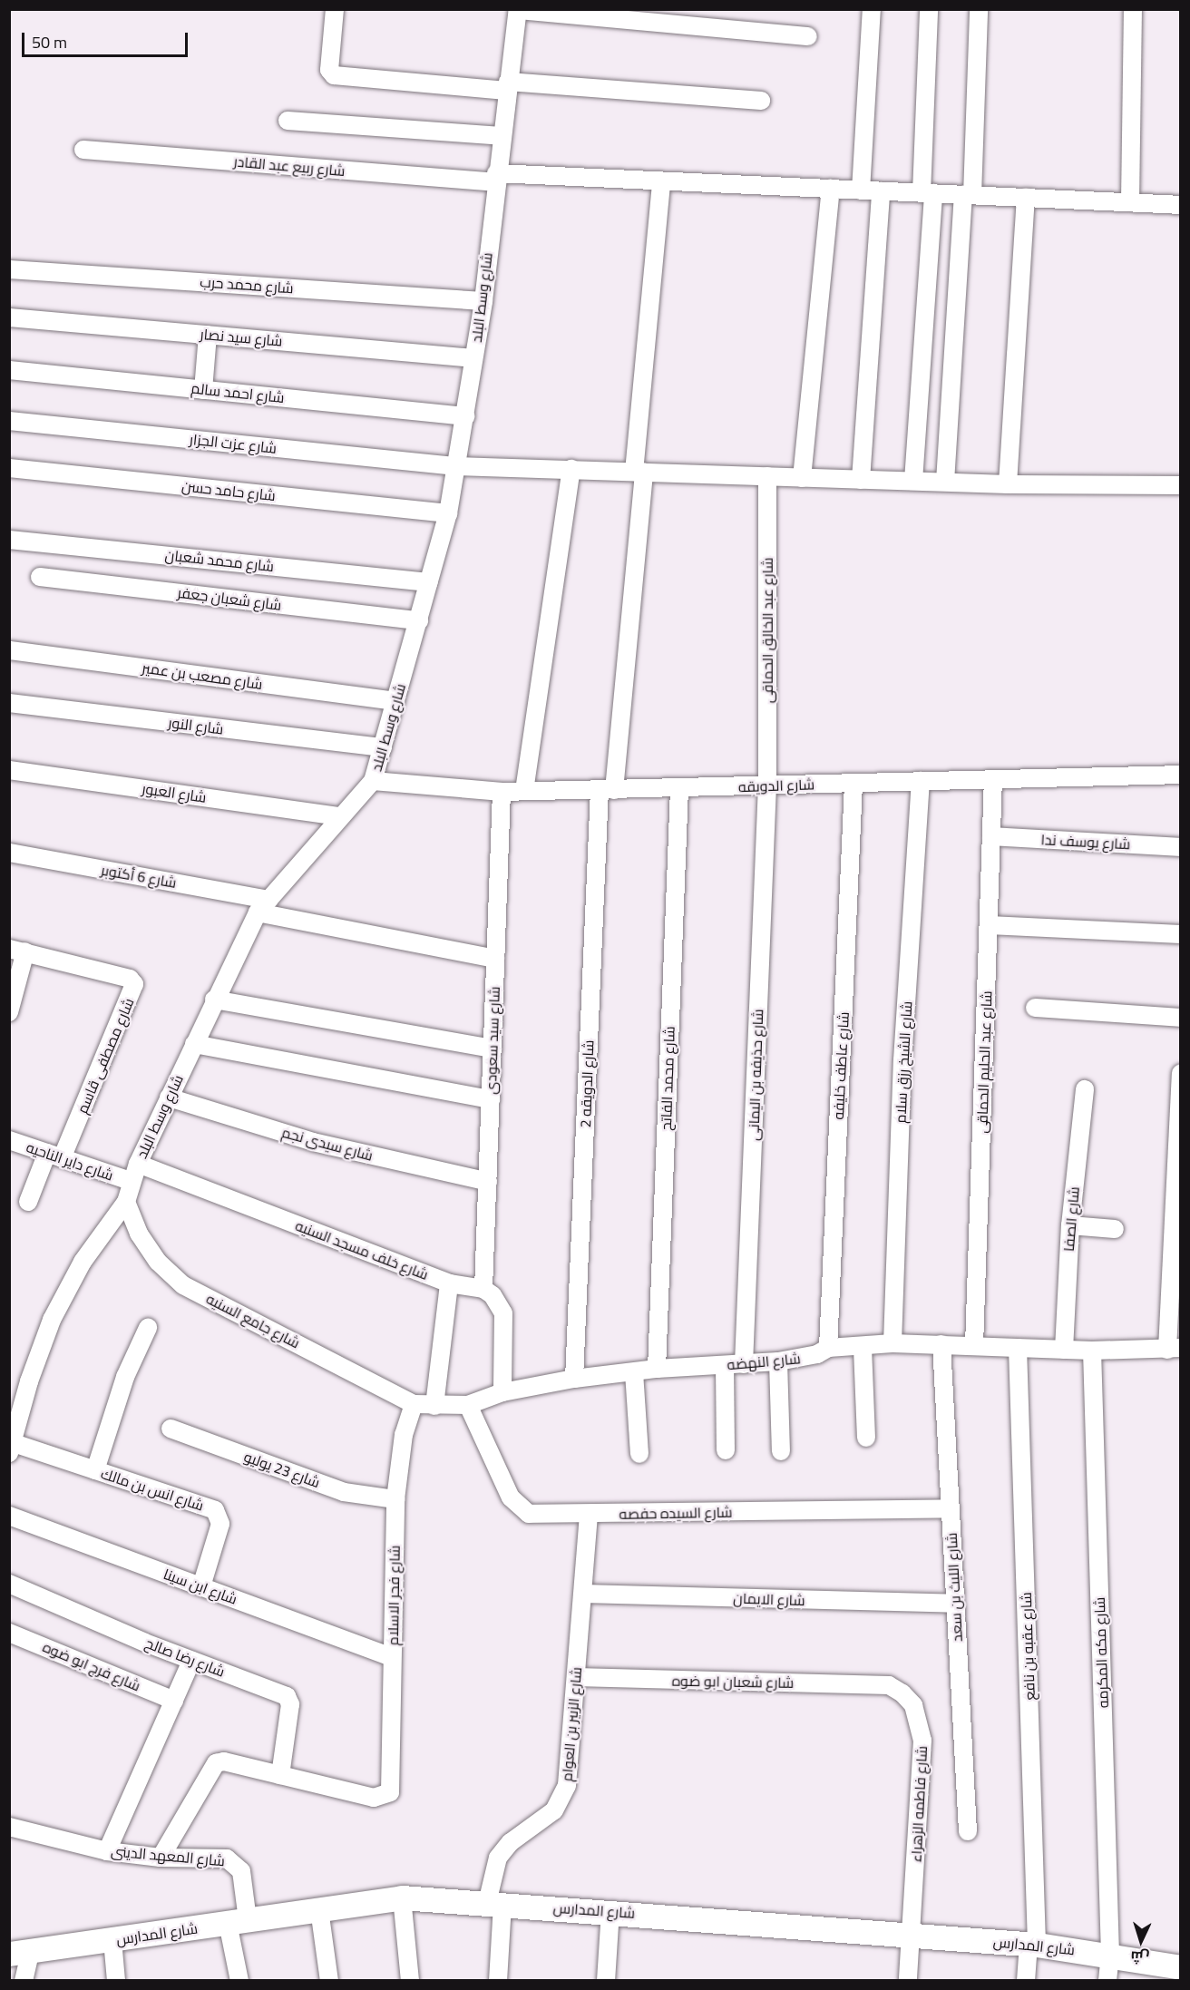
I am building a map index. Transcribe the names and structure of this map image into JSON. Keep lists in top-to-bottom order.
{
  "streets": {
    "street": [
      "شارع ربيع عبد القادر",
      "شارع محمد حرب",
      "شارع وسط البلد",
      "شارع سيد نصار",
      "شارع احمد سالم",
      "شارع عزت الجزار",
      "شارع حامد حسن",
      "شارع محمد شعبان",
      "شارع شعبان جعفر",
      "شارع عبد الخالق الحماقى",
      "شارع مصعب بن عمير",
      "شارع النور",
      "شارع الدويقه",
      "شارع العبور",
      "شارع يوسف ندا",
      "شارع 6 أكتوبر",
      "شارع سيد سعودى",
      "شارع مصطفى قاسم",
      "شارع الشيخ رزق سلام",
      "شارع عبد الحليم الحماقى",
      "شارع عاطف خليفه",
      "شارع حذيفه بن اليمانى",
      "شارع محمد الفاتح",
      "شارع الدويقه 2",
      "شارع سيدى نجم",
      "شارع داير الناحيه",
      "شارع الصفا",
      "شارع خلف مسجد السنيه",
      "شارع جامع السنيه",
      "شارع النهضه",
      "شارع 23 يوليو",
      "شارع انس بن مالك",
      "شارع السيده حفصه",
      "شارع ابن سينا",
      "شارع الليث بن سعد",
      "شارع فجر الاسلام",
      "شارع الايمان",
      "شارع عقبه بن نافع",
      "شارع مكه المكرمه",
      "شارع رضا صالح",
      "شارع فرج ابو ضوه",
      "شارع شعبان ابو ضوه",
      "شارع الزبير بن العوام",
      "شارع فاطمه الزهراء",
      "شارع المعهد الدينى",
      "شارع المدارس"
    ]
  },
  "crossings": [
    ["شارع ربيع عبد القادر", "شارع وسط البلد"],
    ["شارع ربيع عبد القادر", "شارع الدويقه 2"],
    ["شارع محمد حرب", "شارع وسط البلد"],
    ["شارع وسط البلد", "شارع سيد نصار"],
    ["شارع وسط البلد", "شارع احمد سالم"],
    ["شارع وسط البلد", "شارع عزت الجزار"],
    ["شارع وسط البلد", "شارع حامد حسن"],
    ["شارع وسط البلد", "شارع محمد شعبان"],
    ["شارع وسط البلد", "شارع شعبان جعفر"],
    ["شارع وسط البلد", "شارع مصعب بن عمير"],
    ["شارع وسط البلد", "شارع النور"],
    ["شارع وسط البلد", "شارع الدويقه"],
    ["شارع وسط البلد", "شارع العبور"],
    ["شارع وسط البلد", "شارع 6 أكتوبر"],
    ["شارع وسط البلد", "شارع سيدى نجم"],
    ["شارع وسط البلد", "شارع داير الناحيه"],
    ["شارع وسط البلد", "شارع خلف مسجد السنيه"],
    ["شارع وسط البلد", "شارع جامع السنيه"],
    ["شارع وسط البلد", "شارع انس بن مالك"],
    ["شارع عزت الجزار", "شارع عبد الخالق الحماقى"],
    ["شارع عزت الجزار", "شارع الدويقه 2"],
    ["شارع عبد الخالق الحماقى", "شارع الدويقه"],
    ["شارع عبد الخالق الحماقى", "شارع حذيفه بن اليمانى"],
    ["شارع الدويقه", "شارع سيد سعودى"],
    ["شارع الدويقه", "شارع الشيخ رزق سلام"],
    ["شارع الدويقه", "شارع عبد الحليم الحماقى"],
    ["شارع الدويقه", "شارع عاطف خليفه"],
    ["شارع الدويقه", "شارع حذيفه بن اليمانى"],
    ["شارع الدويقه", "شارع محمد الفاتح"],
    ["شارع الدويقه", "شارع الدويقه 2"],
    ["شارع يوسف ندا", "شارع عبد الحليم الحماقى"],
    ["شارع 6 أكتوبر", "شارع سيد سعودى"],
    ["شارع سيد سعودى", "شارع سيدى نجم"],
    ["شارع سيد سعودى", "شارع خلف مسجد السنيه"],
    ["شارع مصطفى قاسم", "شارع داير الناحيه"],
    ["شارع الشيخ رزق سلام", "شارع النهضه"],
    ["شارع عبد الحليم الحماقى", "شارع النهضه"],
    ["شارع عاطف خليفه", "شارع النهضه"],
    ["شارع حذيفه بن اليمانى", "شارع النهضه"],
    ["شارع محمد الفاتح", "شارع النهضه"],
    ["شارع الدويقه 2", "شارع النهضه"],
    ["شارع الصفا", "شارع النهضه"],
    ["شارع جامع السنيه", "شارع النهضه"],
    ["شارع جامع السنيه", "شارع فجر الاسلام"],
    ["شارع النهضه", "شارع السيده حفصه"],
    ["شارع النهضه", "شارع الليث بن سعد"],
    ["شارع النهضه", "شارع فجر الاسلام"],
    ["شارع النهضه", "شارع عقبه بن نافع"],
    ["شارع النهضه", "شارع مكه المكرمه"],
    ["شارع 23 يوليو", "شارع فجر الاسلام"],
    ["شارع انس بن مالك", "شارع ابن سينا"],
    ["شارع السيده حفصه", "شارع الليث بن سعد"],
    ["شارع السيده حفصه", "شارع الزبير بن العوام"],
    ["شارع ابن سينا", "شارع فجر الاسلام"],
    ["شارع الليث بن سعد", "شارع الايمان"],
    ["شارع فجر الاسلام", "شارع رضا صالح"],
    ["شارع الايمان", "شارع الزبير بن العوام"],
    ["شارع عقبه بن نافع", "شارع المدارس"],
    ["شارع مكه المكرمه", "شارع المدارس"],
    ["شارع شعبان ابو ضوه", "شارع الزبير بن العوام"],
    ["شارع شعبان ابو ضوه", "شارع فاطمه الزهراء"],
    ["شارع الزبير بن العوام", "شارع المدارس"],
    ["شارع فاطمه الزهراء", "شارع المدارس"],
    ["شارع المعهد الدينى", "شارع المدارس"]
  ],
  "scale_bar": "50 m",
  "north": "bottom"
}
